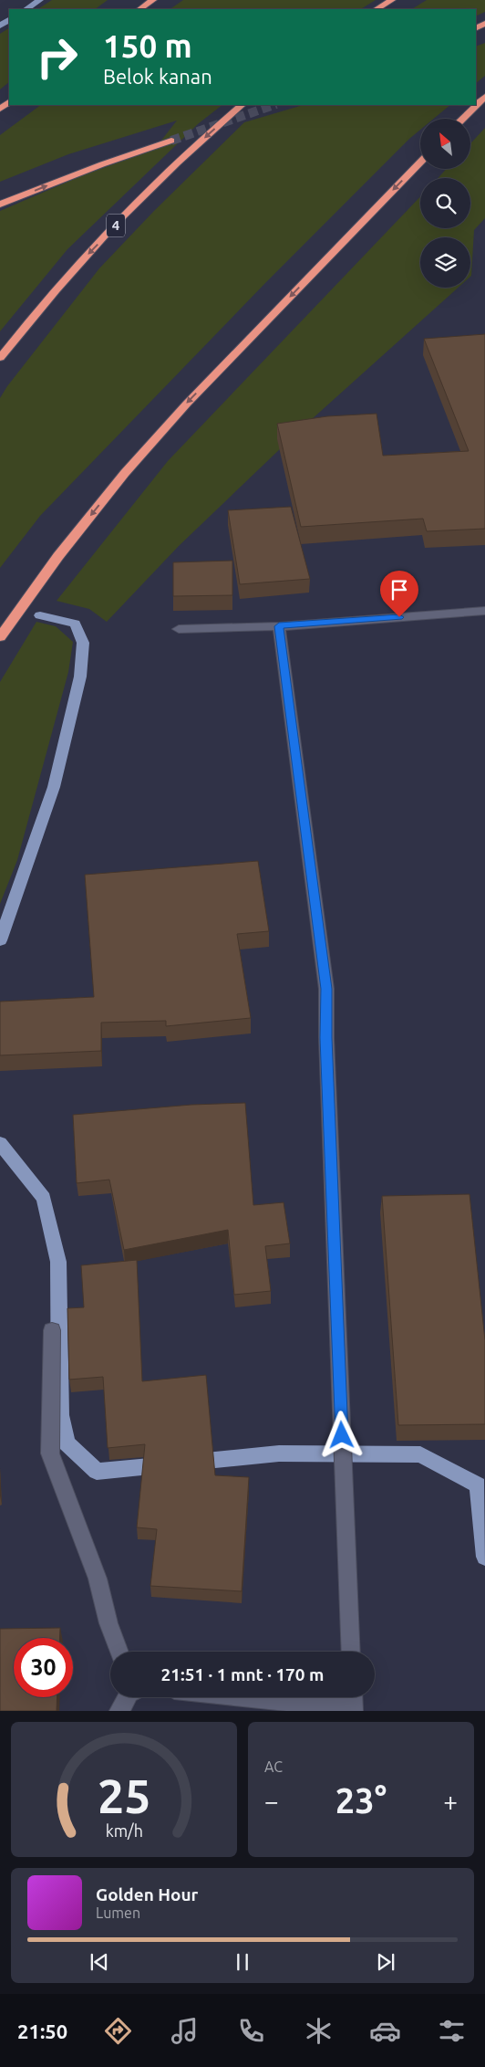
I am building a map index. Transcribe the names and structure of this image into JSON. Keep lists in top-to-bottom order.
{
  "streets": {
    "highway": ["4"]
  },
  "north": "top left",
  "page": {
    "turn": ["150 m", "Belok kanan"],
    "limit": "30",
    "trip": "21:51 · 1 mnt · 170 m",
    "tile": "AC",
    "heat": ["−", "23°", "+"],
    "song": ["Golden Hour", "Lumen"],
    "tabs": "21:50",
    "gauge": ["25", "km/h"]
  }
}
